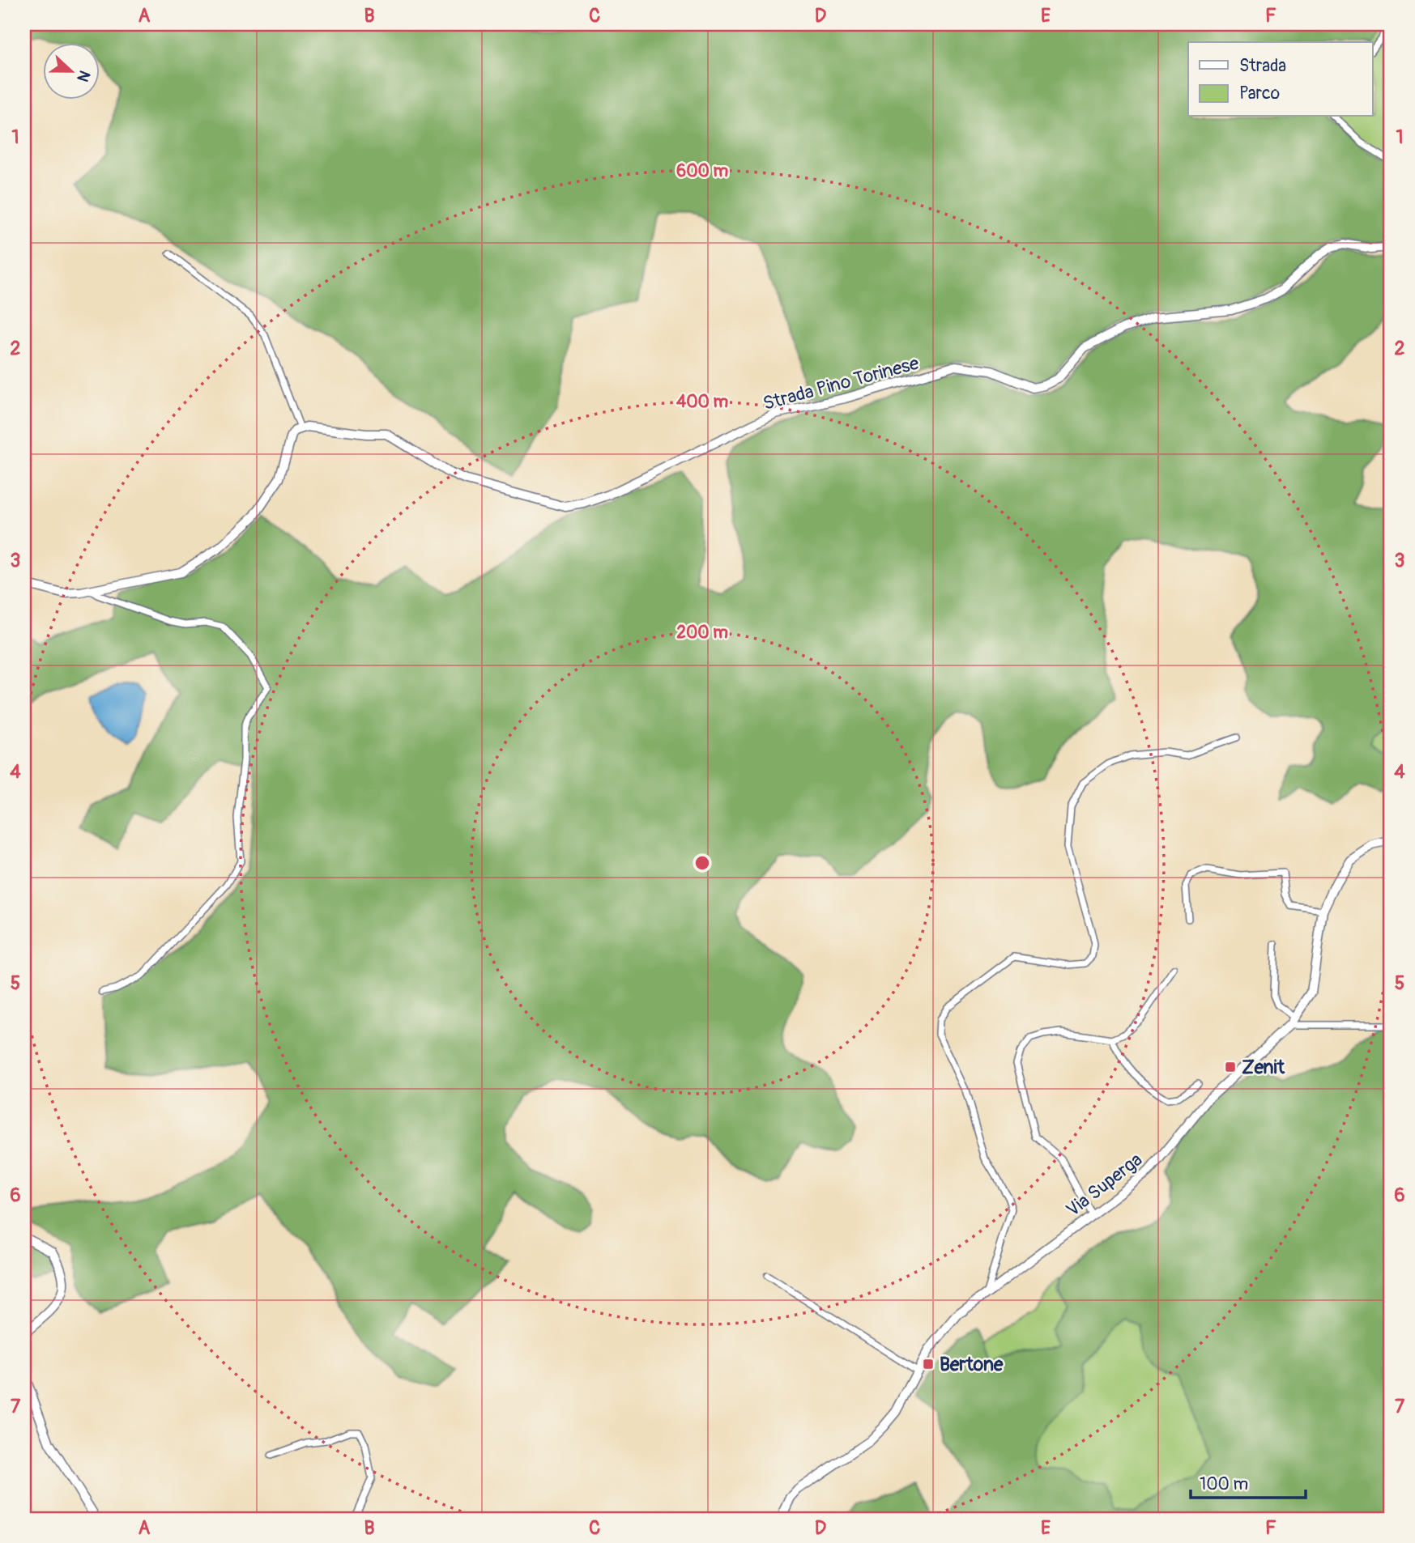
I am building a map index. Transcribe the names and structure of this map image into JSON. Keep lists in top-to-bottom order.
{
  "streets": {
    "street": ["Strada Pino Torinese", "Via Superga"]
  },
  "places": {
    "transit": ["Zenit", "Bertone"]
  },
  "legend": ["Strada", "Parco"],
  "scale_bar": "100 m",
  "north": "right",
  "grid": {
    "columns": [
      "A",
      "B",
      "C",
      "D",
      "E",
      "F"
    ],
    "rows": [
      "1",
      "2",
      "3",
      "4",
      "5",
      "6",
      "7"
    ]
  },
  "rings": ["600 m", "400 m", "200 m"]
}
